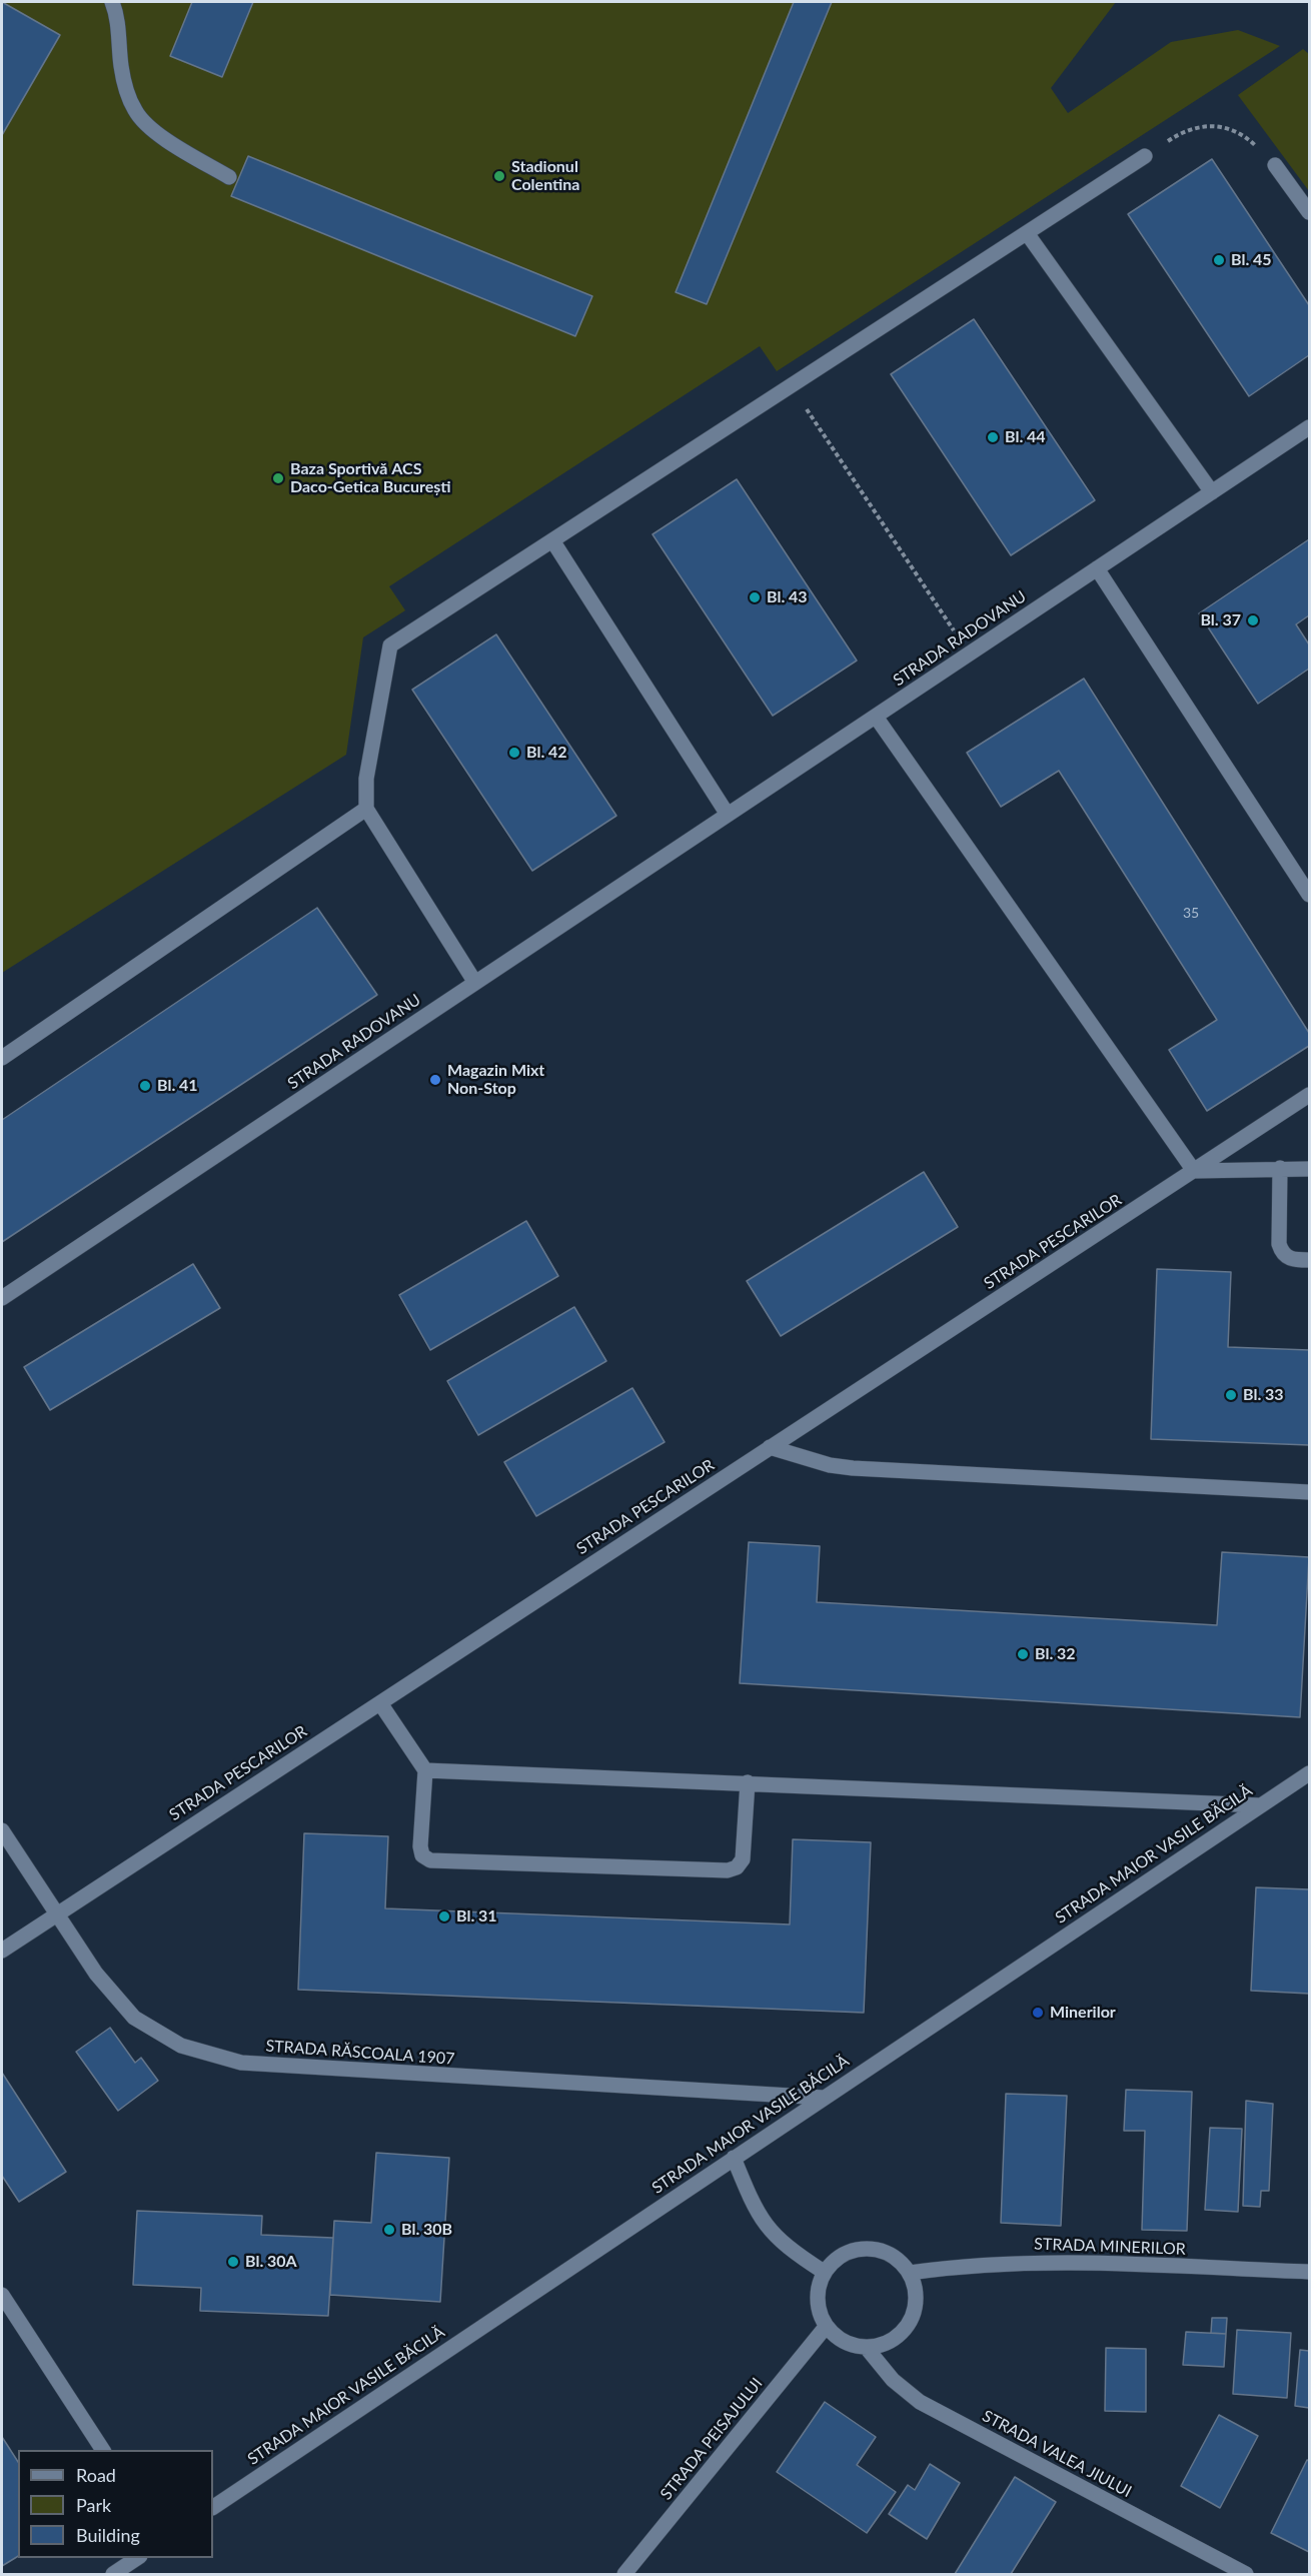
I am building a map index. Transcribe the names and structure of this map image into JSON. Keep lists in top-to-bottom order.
{
  "streets": {
    "street": [
      "STRADA RADOVANU",
      "STRADA PESCARILOR",
      "STRADA MAIOR VASILE BĂCILĂ",
      "STRADA RĂSCOALA 1907",
      "STRADA MINERILOR",
      "STRADA PEISAJULUI",
      "STRADA VALEA JIULUI"
    ]
  },
  "crossings": [
    ["STRADA PESCARILOR", "STRADA RĂSCOALA 1907"],
    ["STRADA MAIOR VASILE BĂCILĂ", "STRADA RĂSCOALA 1907"],
    ["STRADA MINERILOR", "STRADA PEISAJULUI"],
    ["STRADA MINERILOR", "STRADA VALEA JIULUI"],
    ["STRADA PEISAJULUI", "STRADA VALEA JIULUI"]
  ],
  "places": [
    "Stadionul Colentina",
    "Bl. 45",
    "Bl. 44",
    "Baza Sportivă ACS Daco-Getica București",
    "Bl. 43",
    "Bl. 37",
    "Bl. 42",
    "Magazin Mixt Non-Stop",
    "Bl. 41",
    "Bl. 33",
    "Bl. 32",
    "Bl. 31",
    "Minerilor",
    "Bl. 30B",
    "Bl. 30A"
  ],
  "house_numbers": ["35"],
  "legend": ["Road", "Park", "Building"]
}
